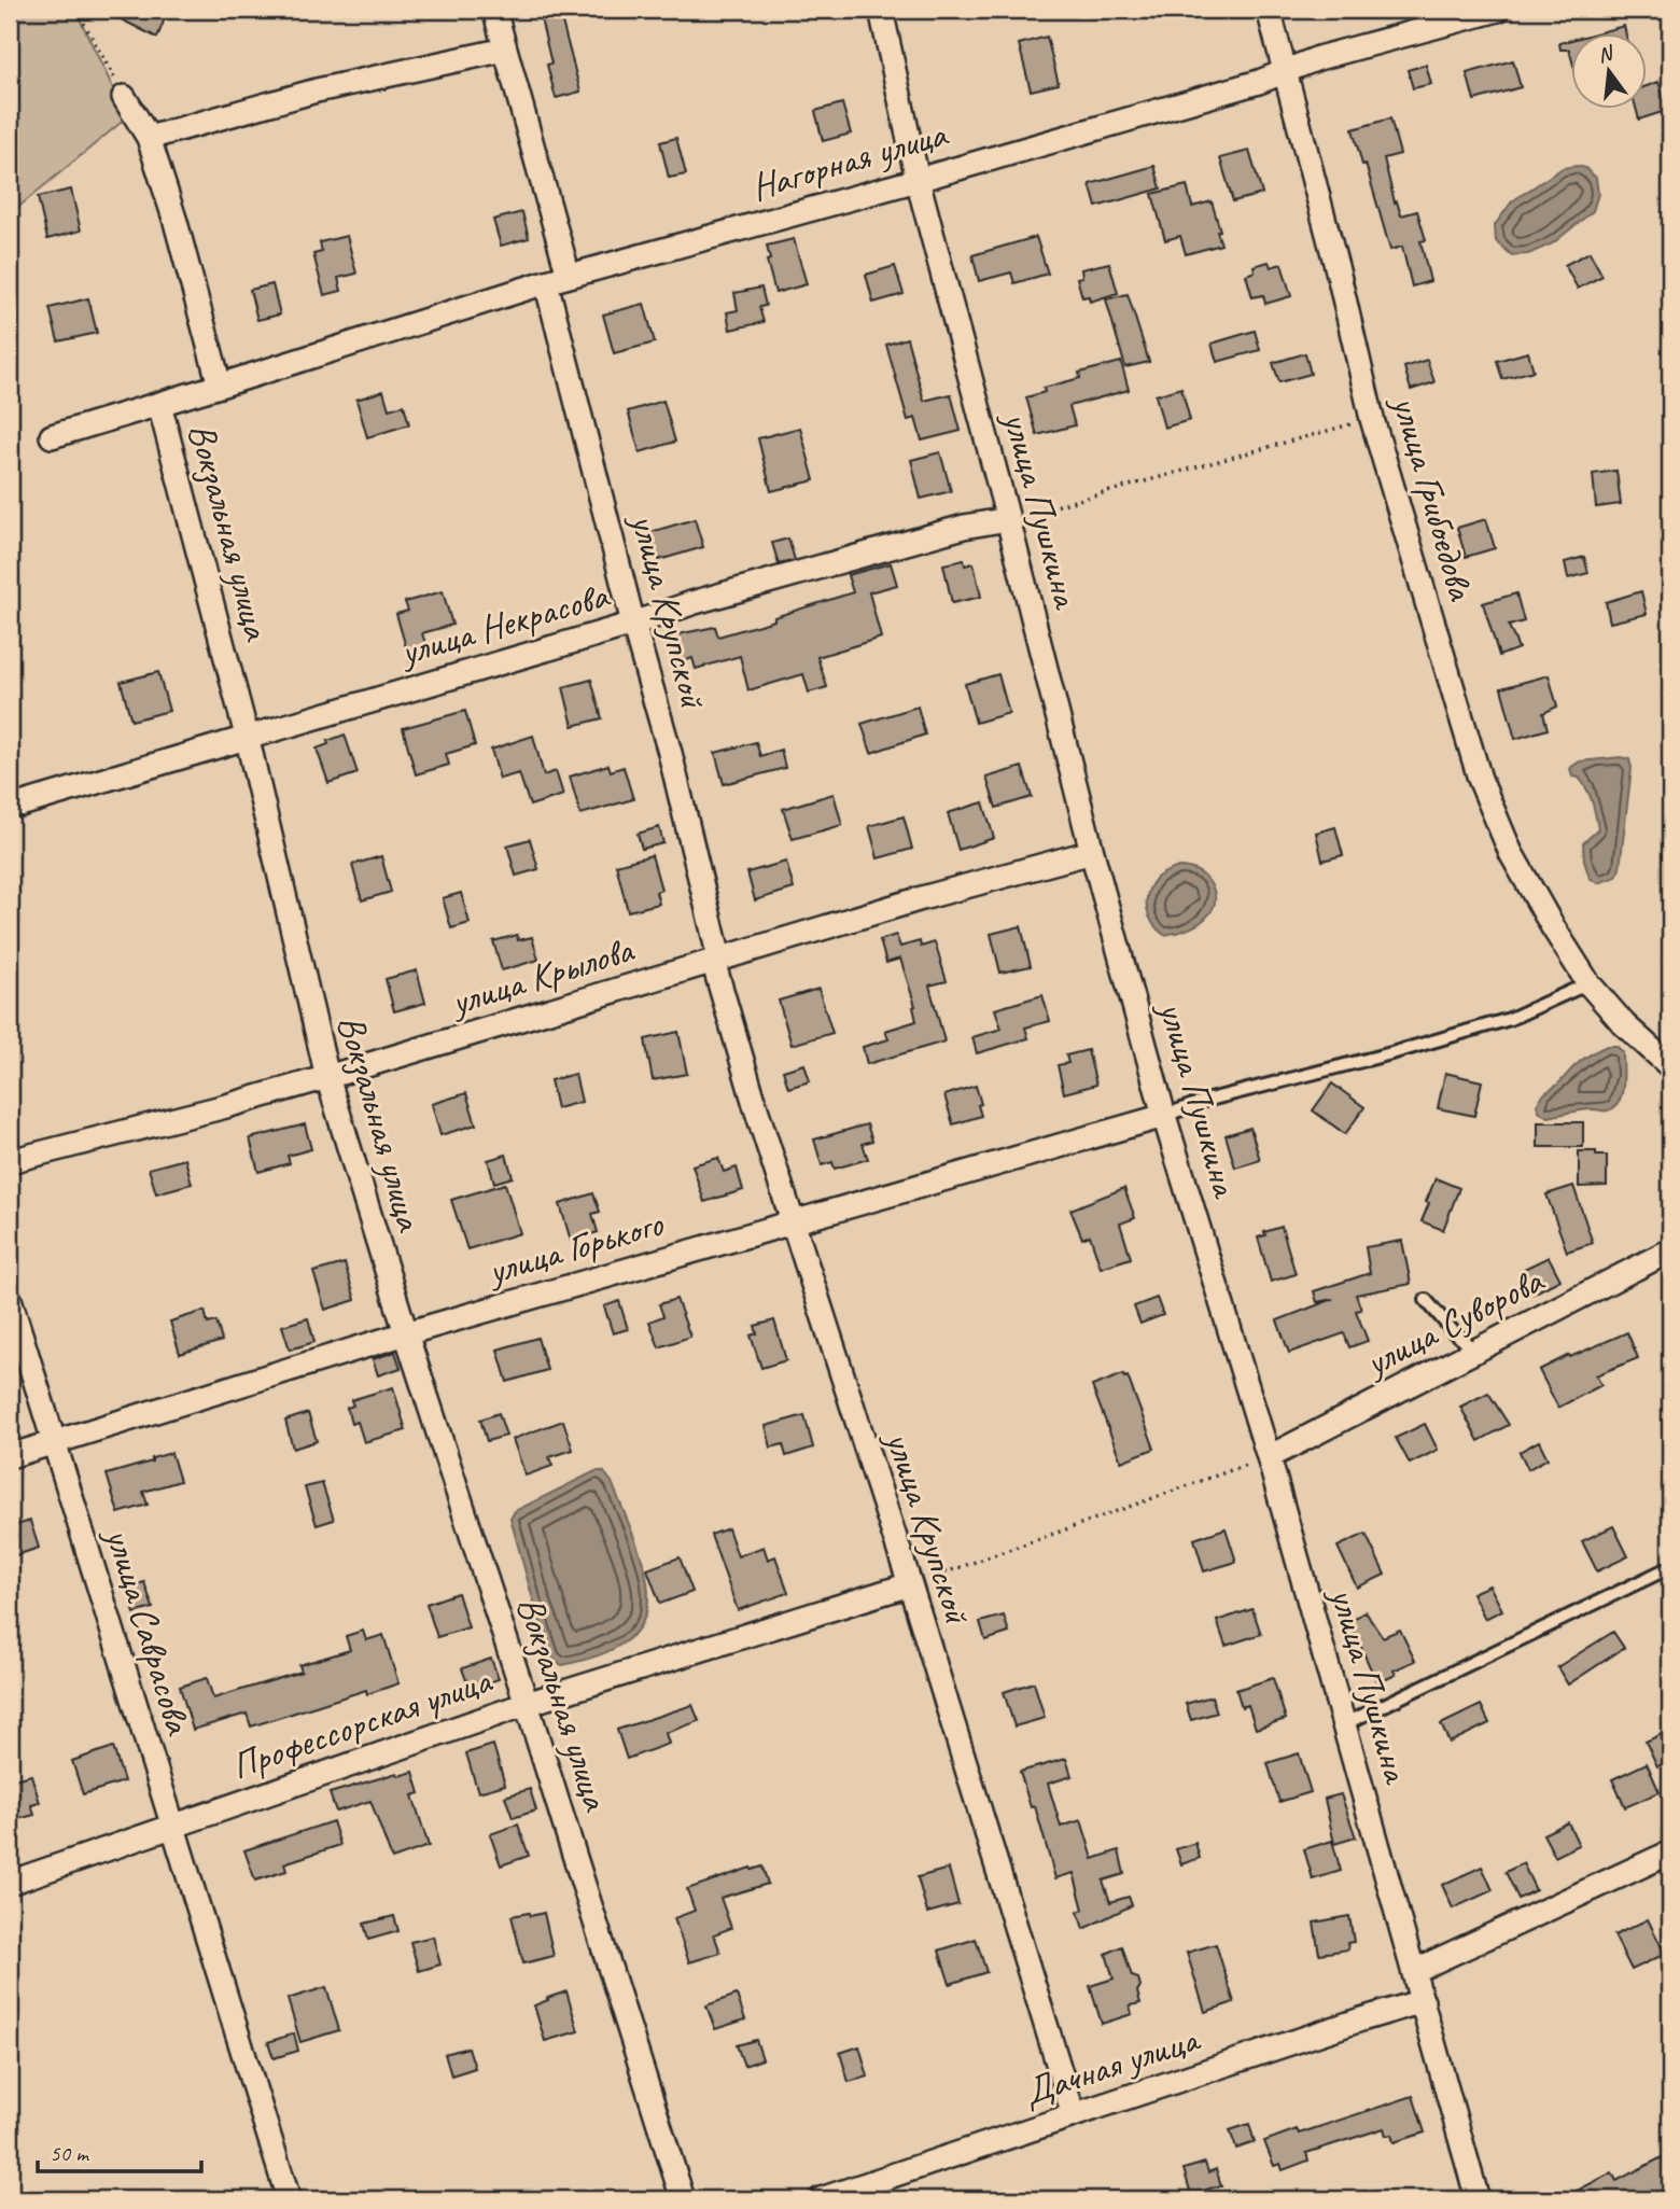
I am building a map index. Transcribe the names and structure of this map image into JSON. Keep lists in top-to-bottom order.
{
  "streets": {
    "street": [
      "Нагорная улица",
      "улица Грибоедова",
      "улица Пушкина",
      "Вокзальная улица",
      "улица Крупской",
      "улица Некрасова",
      "улица Крылова",
      "улица Горького",
      "улица Суворова",
      "улица Саврасова",
      "Профессорская улица",
      "Дачная улица"
    ]
  },
  "crossings": [
    ["Нагорная улица", "улица Грибоедова"],
    ["Нагорная улица", "улица Пушкина"],
    ["Нагорная улица", "Вокзальная улица"],
    ["Нагорная улица", "улица Крупской"],
    ["улица Пушкина", "улица Некрасова"],
    ["улица Пушкина", "улица Крылова"],
    ["улица Пушкина", "улица Горького"],
    ["улица Пушкина", "улица Суворова"],
    ["улица Пушкина", "Дачная улица"],
    ["Вокзальная улица", "улица Некрасова"],
    ["Вокзальная улица", "улица Крылова"],
    ["Вокзальная улица", "улица Горького"],
    ["Вокзальная улица", "Профессорская улица"],
    ["улица Крупской", "улица Некрасова"],
    ["улица Крупской", "улица Крылова"],
    ["улица Крупской", "улица Горького"],
    ["улица Крупской", "Профессорская улица"],
    ["улица Крупской", "Дачная улица"],
    ["улица Горького", "улица Саврасова"],
    ["улица Саврасова", "Профессорская улица"]
  ],
  "scale_bar": "50 m",
  "north": "top"
}
